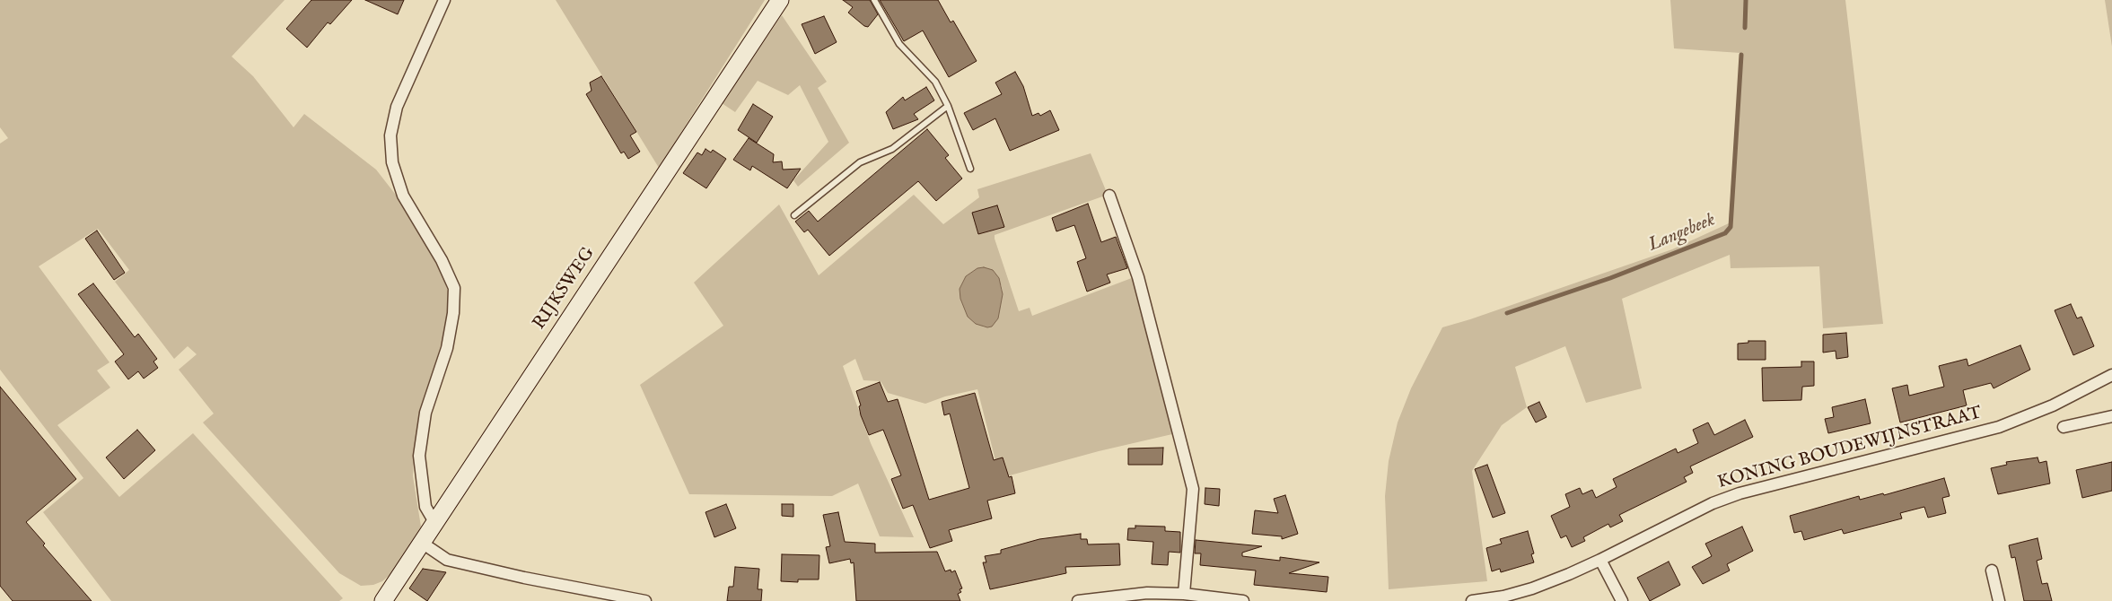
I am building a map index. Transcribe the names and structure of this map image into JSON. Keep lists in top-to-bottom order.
{
  "streets": {
    "main road": ["RIJKSWEG"],
    "street": ["KONING BOUDEWIJNSTRAAT"]
  },
  "water": ["Langebeek"]
}
